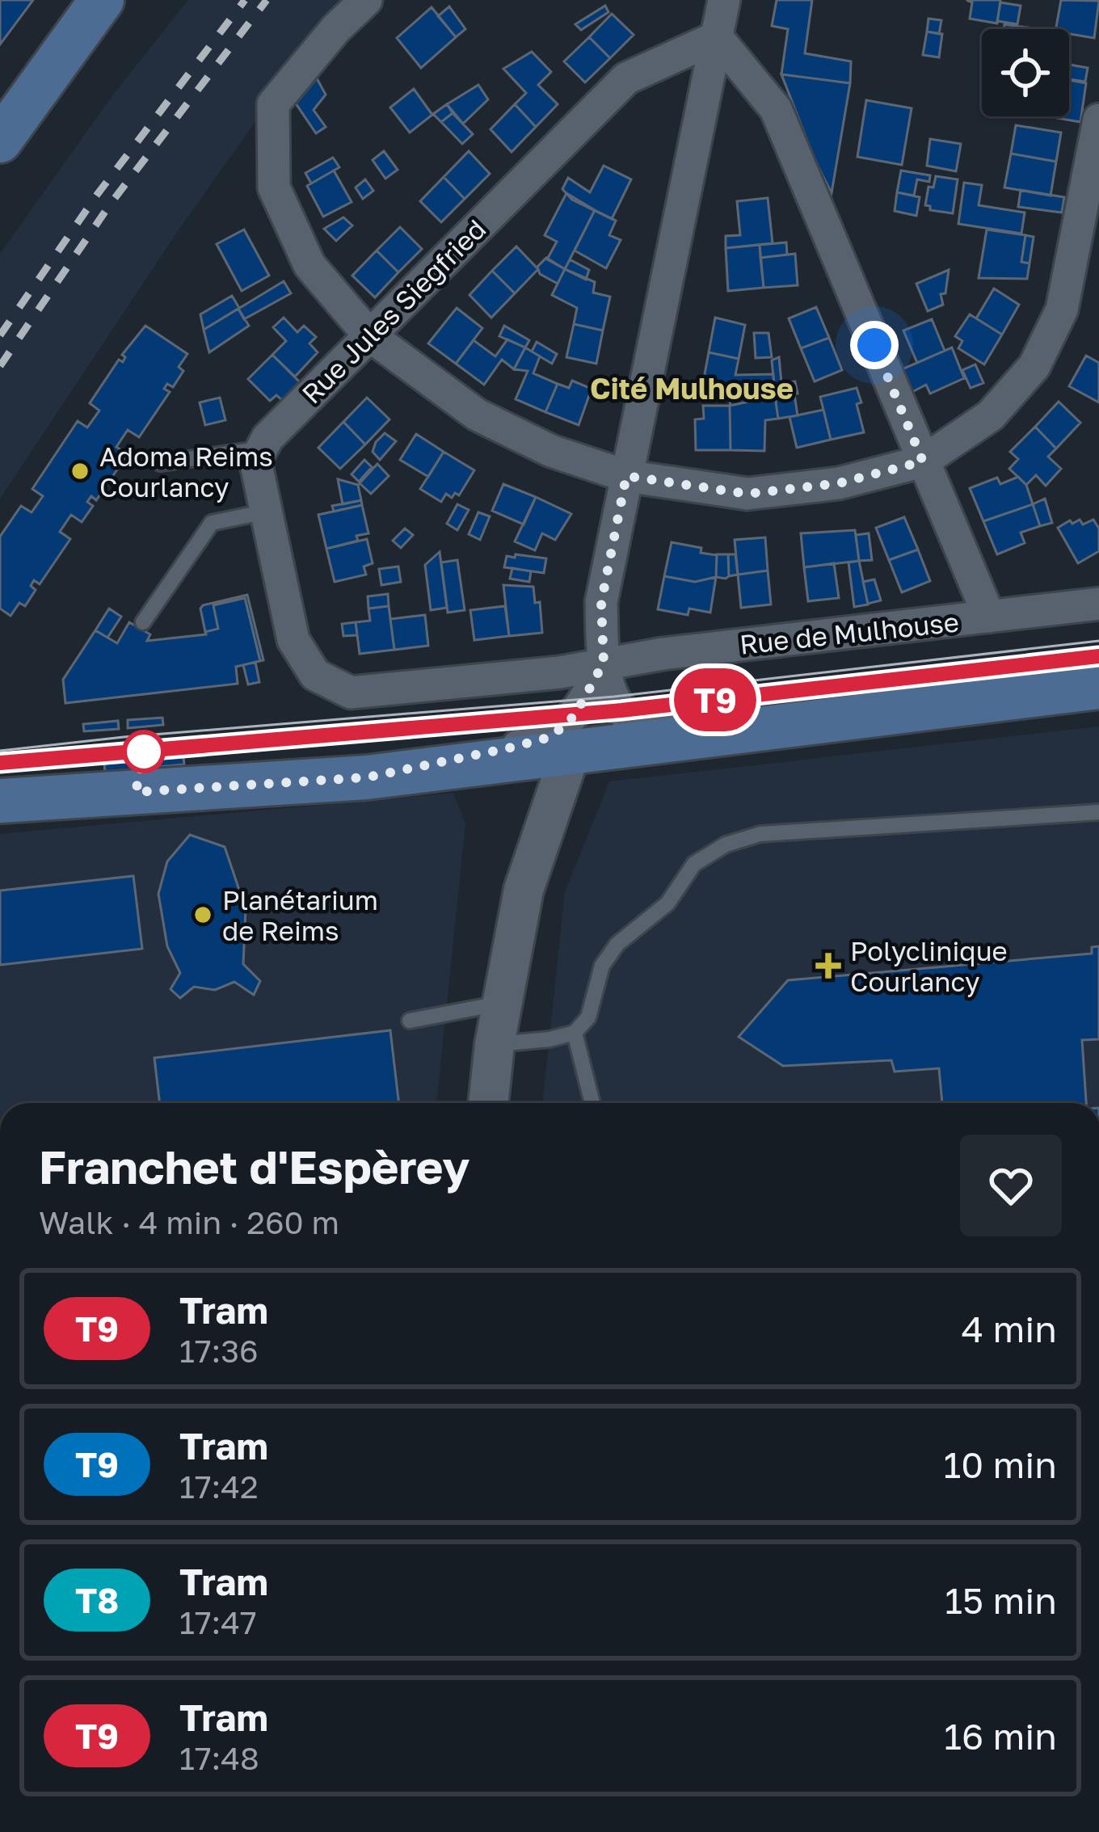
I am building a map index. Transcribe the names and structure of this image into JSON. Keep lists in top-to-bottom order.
{
  "streets": {
    "street": ["Rue Jules Siegfried", "Rue de Mulhouse"]
  },
  "districts": ["Cité Mulhouse"],
  "places": {
    "other": ["Adoma Reims Courlancy", "Planétarium de Reims"],
    "health": ["Polyclinique Courlancy"]
  },
  "lines": ["tram line T9"],
  "page": {
    "on_map": "T9",
    "heading": ["Franchet d'Espèrey", "Walk · 4 min · 260 m"],
    "list": [
      {
        "mark": "T9",
        "name": "Tram",
        "note": "17:36",
        "value": "4 min"
      },
      {
        "mark": "T9",
        "name": "Tram",
        "note": "17:42",
        "value": "10 min"
      },
      {
        "mark": "T8",
        "name": "Tram",
        "note": "17:47",
        "value": "15 min"
      },
      {
        "mark": "T9",
        "name": "Tram",
        "note": "17:48",
        "value": "16 min"
      }
    ]
  }
}
